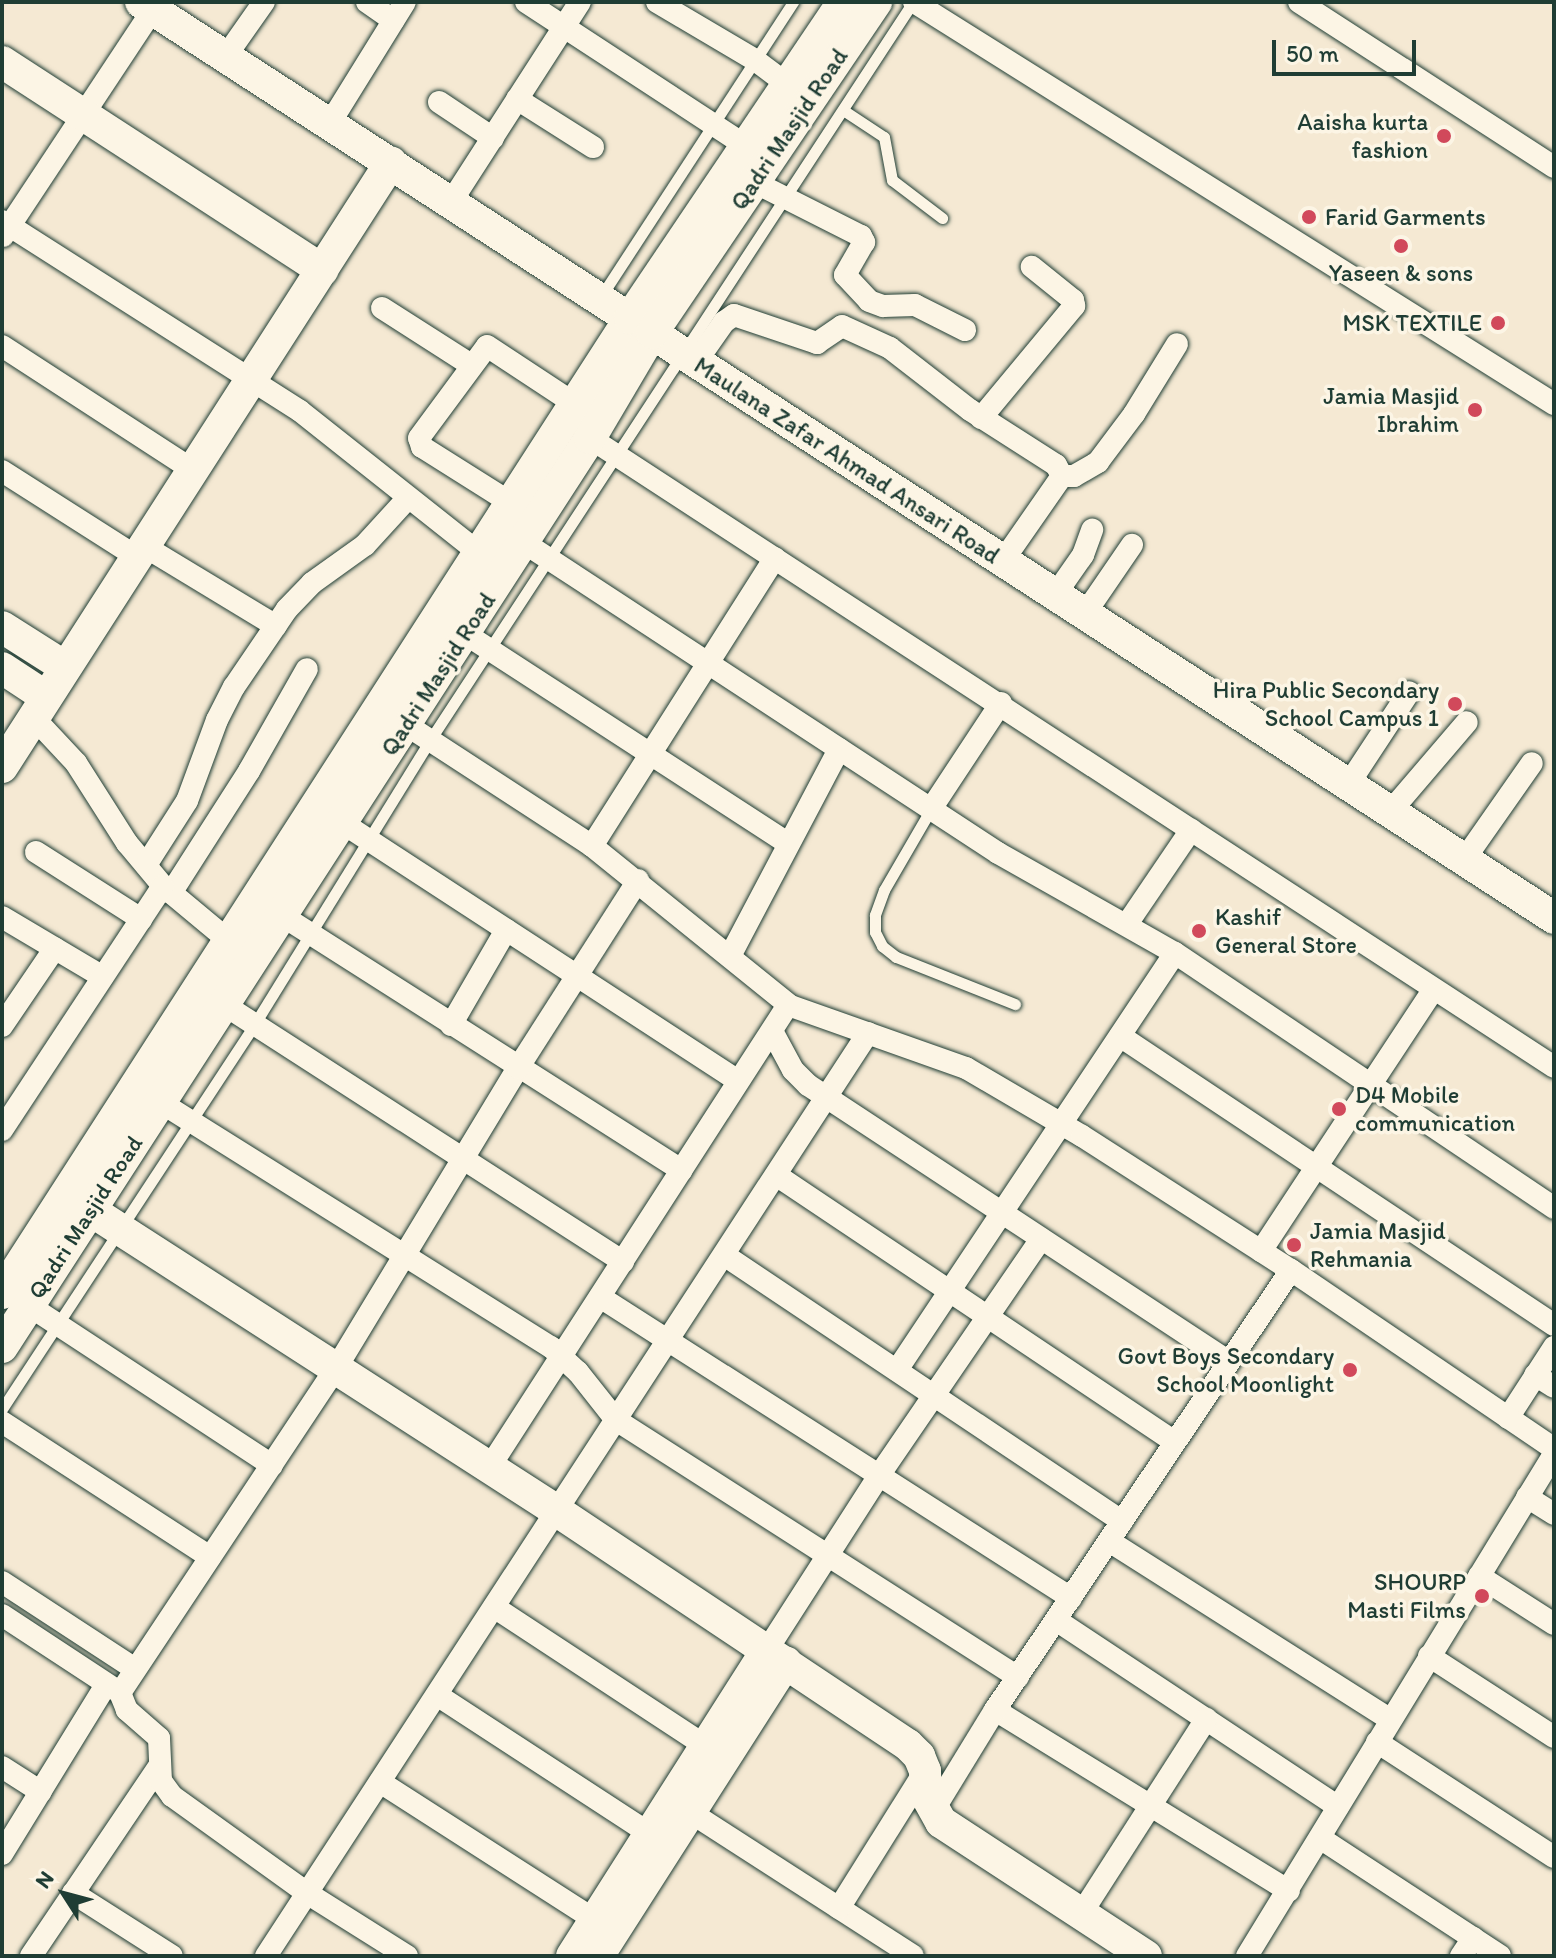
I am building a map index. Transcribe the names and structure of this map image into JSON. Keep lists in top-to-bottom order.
{
  "streets": {
    "street": ["Qadri Masjid Road", "Maulana Zafar Ahmad Ansari Road"]
  },
  "crossings": [
    ["Qadri Masjid Road", "Maulana Zafar Ahmad Ansari Road"]
  ],
  "places": [
    "Aaisha kurta fashion",
    "Farid Garments",
    "Yaseen & sons",
    "MSK TEXTILE",
    "Jamia Masjid Ibrahim",
    "Hira Public Secondary School Campus 1",
    "Kashif General Store",
    "D4 Mobile communication",
    "Jamia Masjid Rehmania",
    "Govt Boys Secondary School Moonlight",
    "SHOURP Masti Films"
  ],
  "scale_bar": "50 m",
  "north": "top left"
}
